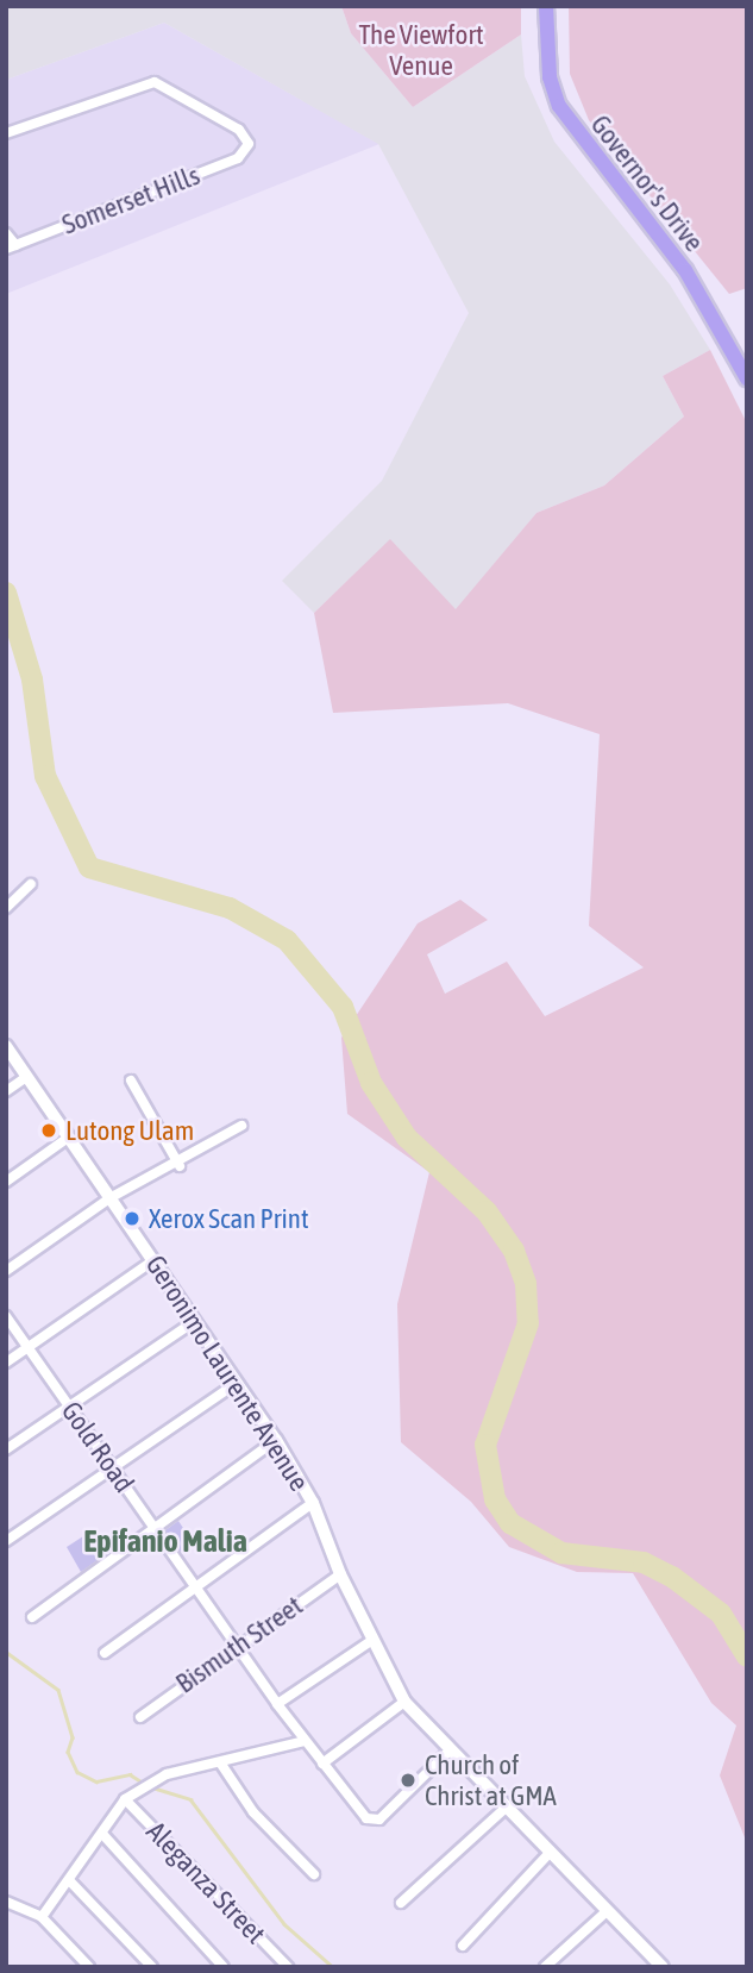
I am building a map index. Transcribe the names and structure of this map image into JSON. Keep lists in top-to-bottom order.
{
  "streets": {
    "highway": ["Governor's Drive"],
    "street": [
      "Somerset Hills",
      "Geronimo Laurente Avenue",
      "Gold Road",
      "Bismuth Street",
      "Aleganza Street"
    ]
  },
  "crossings": [
    ["Geronimo Laurente Avenue", "Bismuth Street"],
    ["Gold Road", "Bismuth Street"]
  ],
  "districts": ["Epifanio Malia"],
  "parks": ["The Viewfort Venue"],
  "places": ["Lutong Ulam", "Xerox Scan Print", "Church of Christ at GMA"]
}
